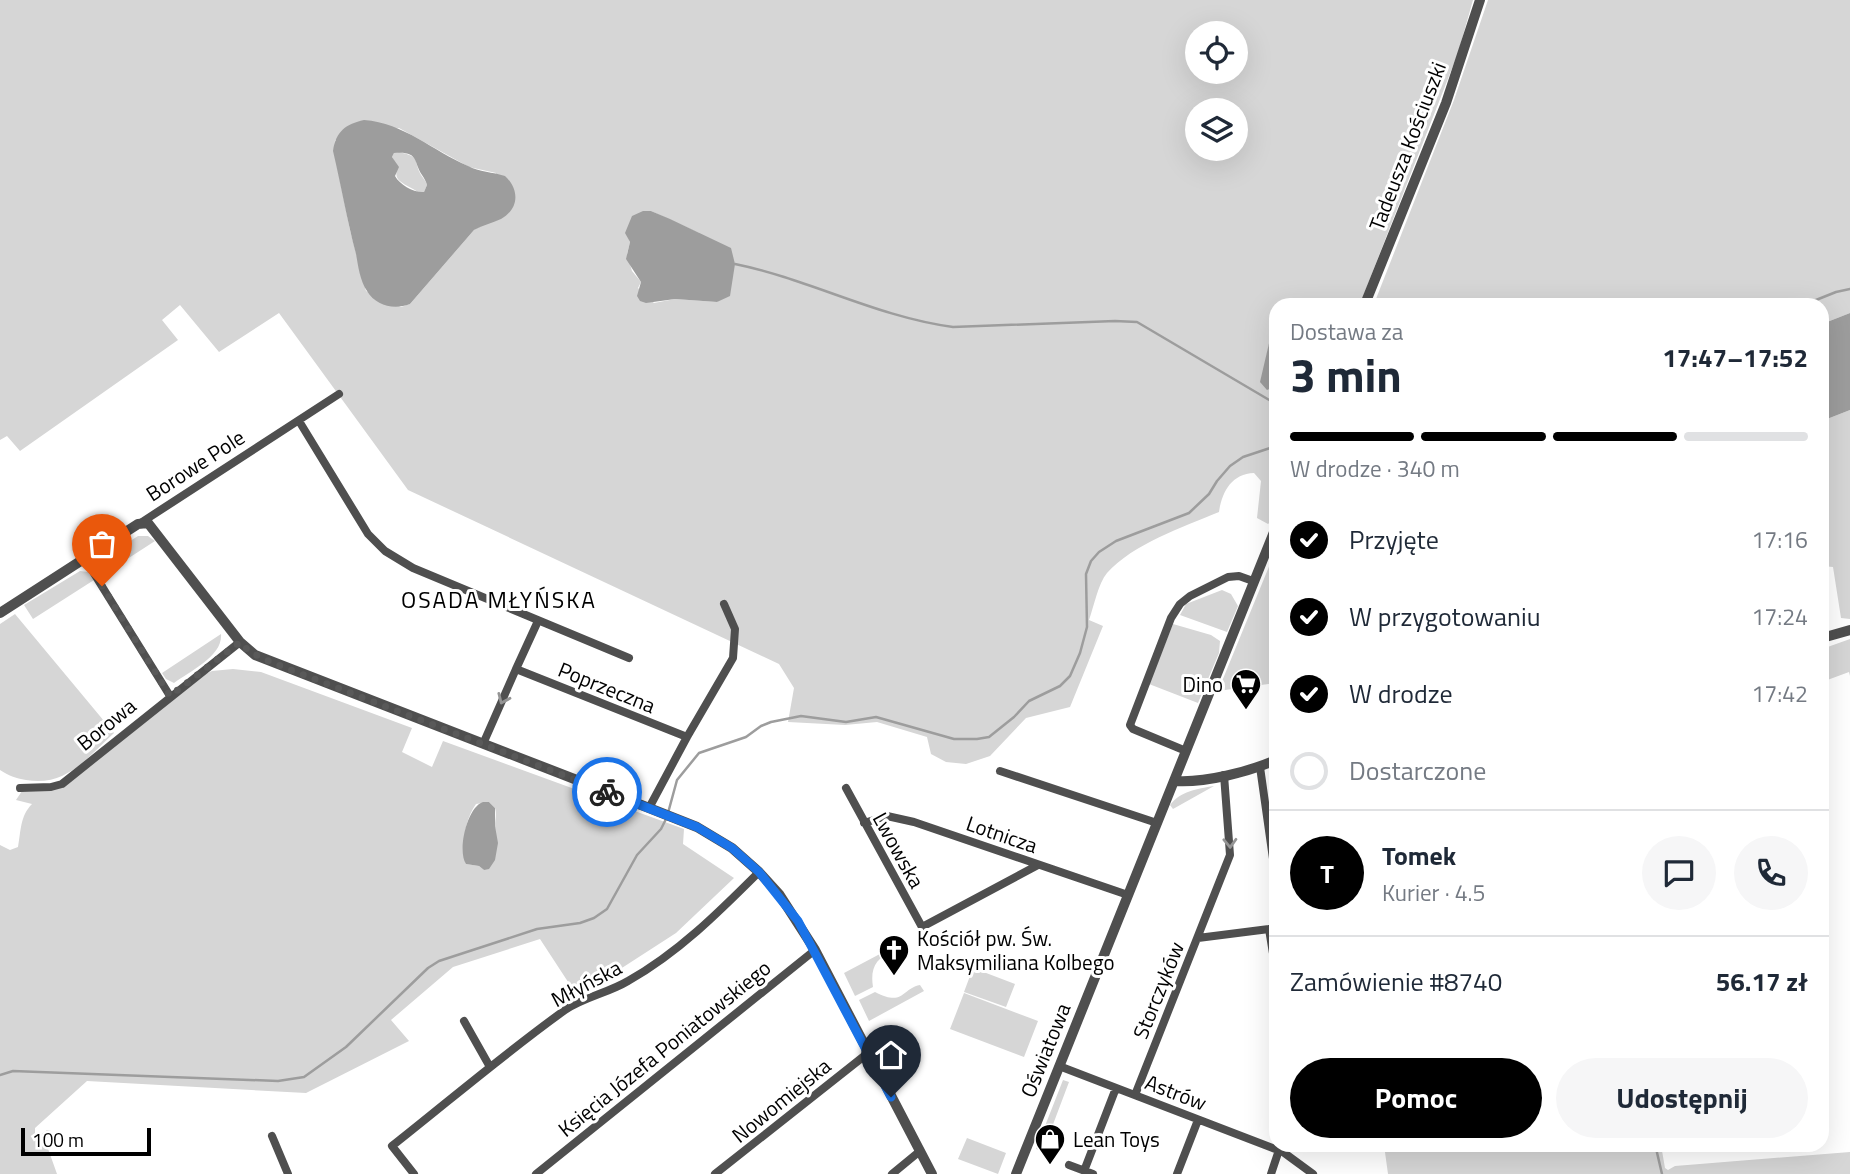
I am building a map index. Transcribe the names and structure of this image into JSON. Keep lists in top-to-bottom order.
{
  "streets": {
    "street": [
      "Tadeusza Kościuszki",
      "Borowe Pole",
      "Poprzeczna",
      "Borowa",
      "Lotnicza",
      "Lwowska",
      "Młyńska",
      "Storczyków",
      "Księcia Józefa Poniatowskiego",
      "Oświatowa",
      "Astrów",
      "Nowomiejska"
    ]
  },
  "crossings": [
    ["Lotnicza", "Lwowska"],
    ["Lotnicza", "Oświatowa"],
    ["Storczyków", "Astrów"],
    ["Oświatowa", "Astrów"]
  ],
  "districts": ["OSADA MŁYŃSKA"],
  "places": {
    "supermarket": ["Dino"],
    "church": ["Kościół pw. Św. Maksymiliana Kolbego"],
    "shop": ["Lean Toys"]
  },
  "scale_bar": "100 m",
  "page": {
    "heading": ["3 min", "Dostawa za", "17:47–17:52"],
    "panel": [
      "Tomek",
      "Kurier · 4.5",
      "Zamówienie #8740",
      "56.17 zł"
    ],
    "bar": "W drodze · 340 m",
    "list": [
      ["Przyjęte", "17:16"],
      ["W przygotowaniu", "17:24"],
      ["W drodze", "17:42"],
      "Dostarczone"
    ],
    "round": "T",
    "buttons": ["Pomoc", "Udostępnij"],
    "scale": "100 m"
  }
}
